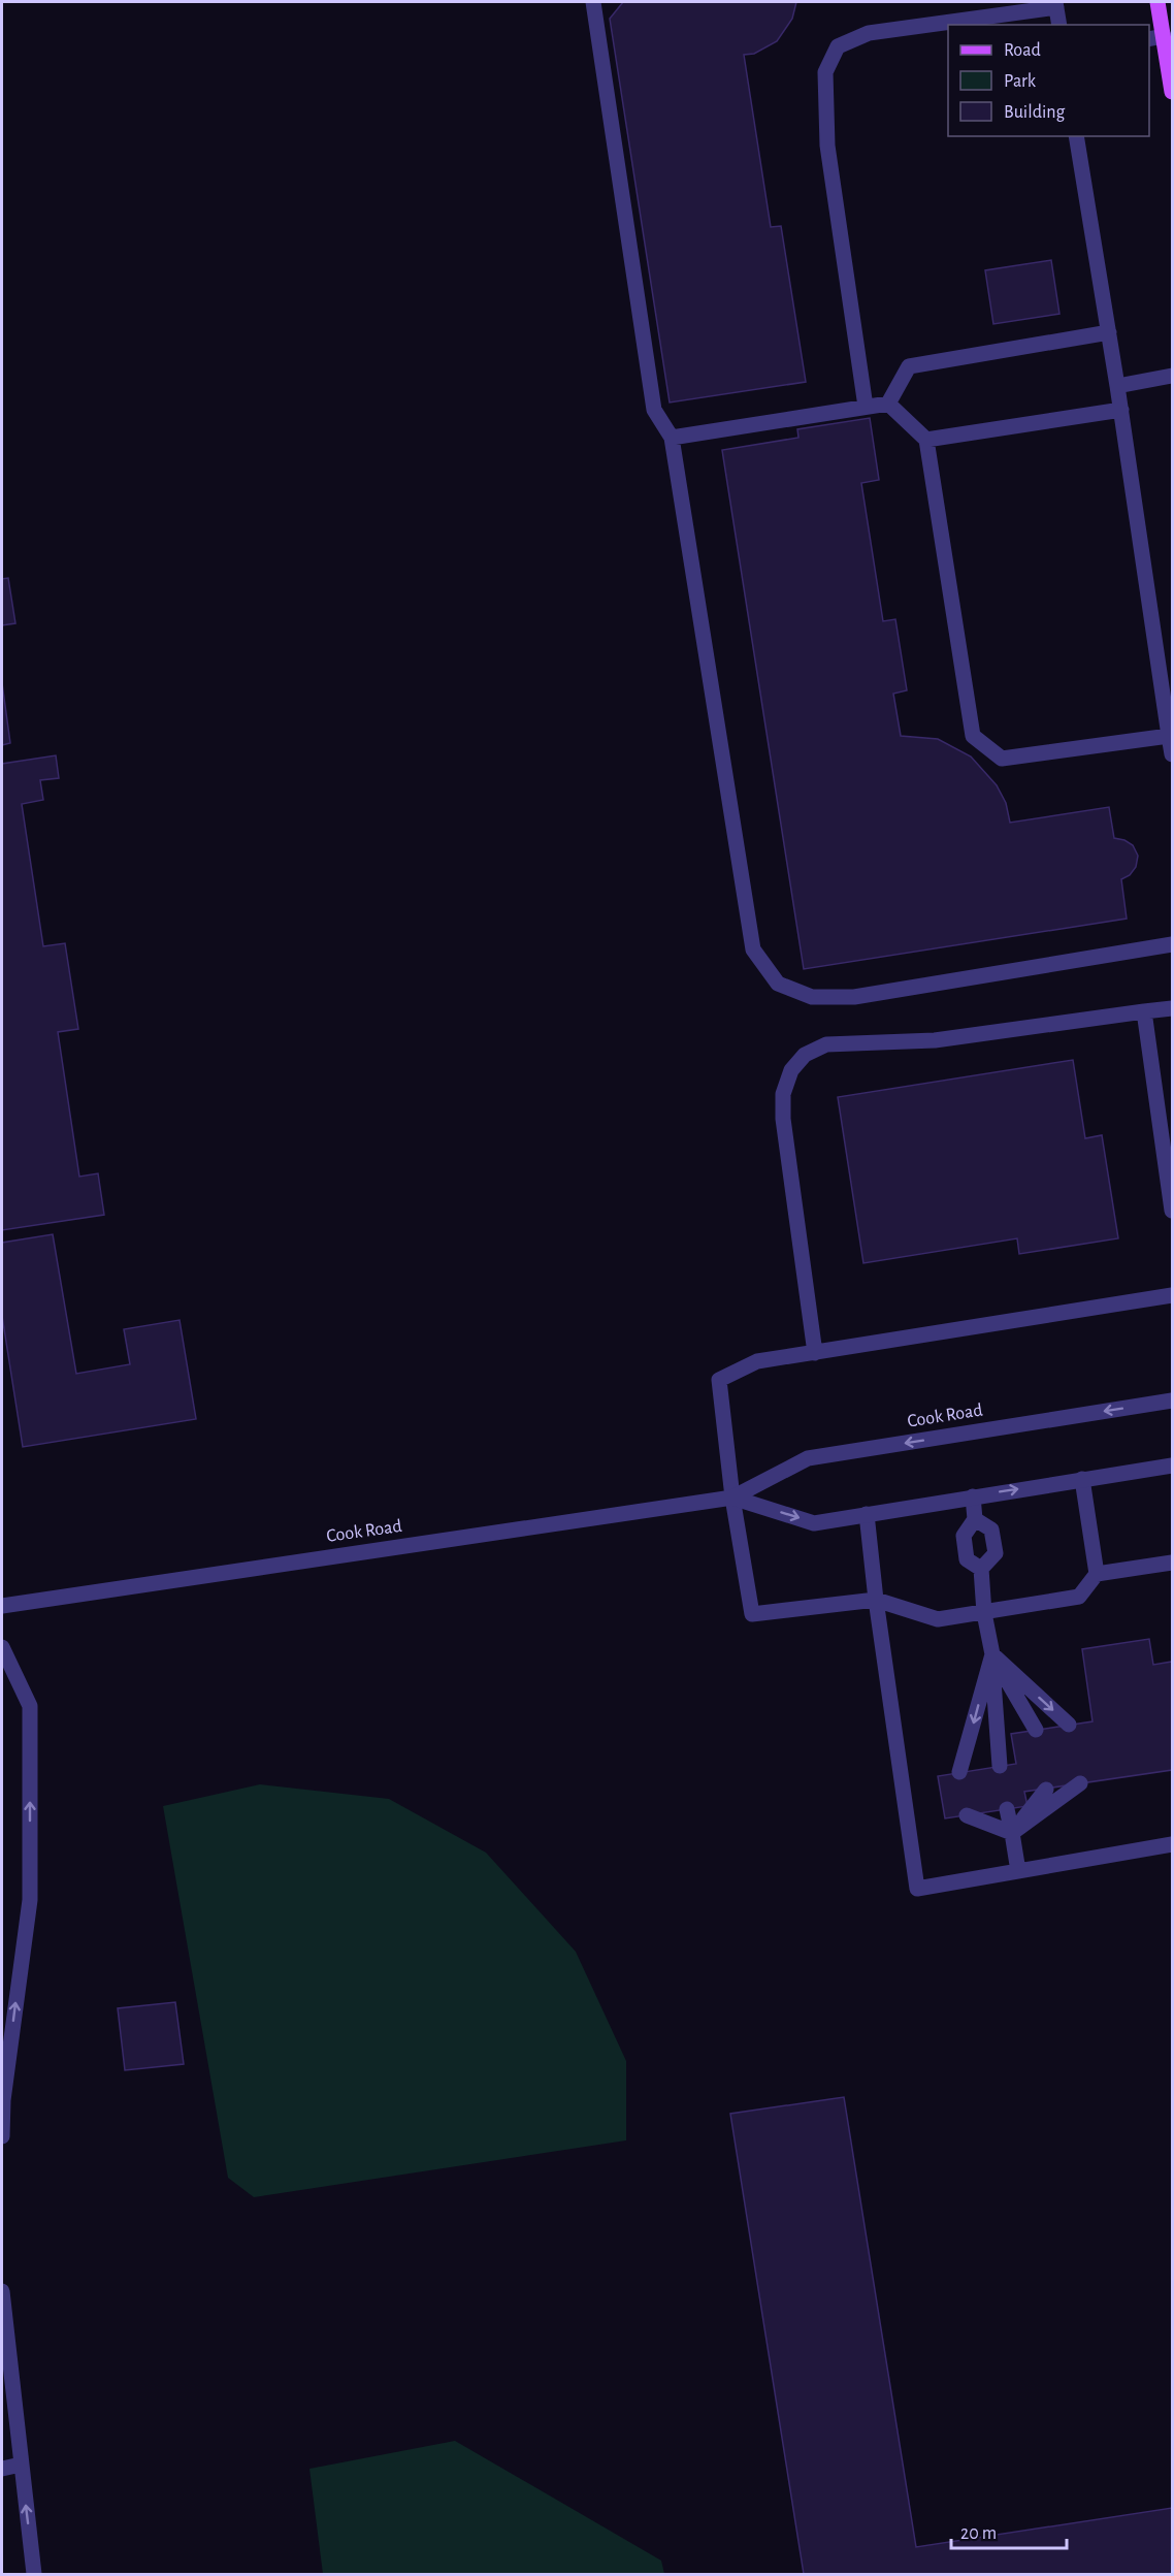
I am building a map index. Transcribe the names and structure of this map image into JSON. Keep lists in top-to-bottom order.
{
  "streets": {
    "street": ["Cook Road"]
  },
  "legend": ["Road", "Park", "Building"],
  "scale_bar": "20 m"
}
